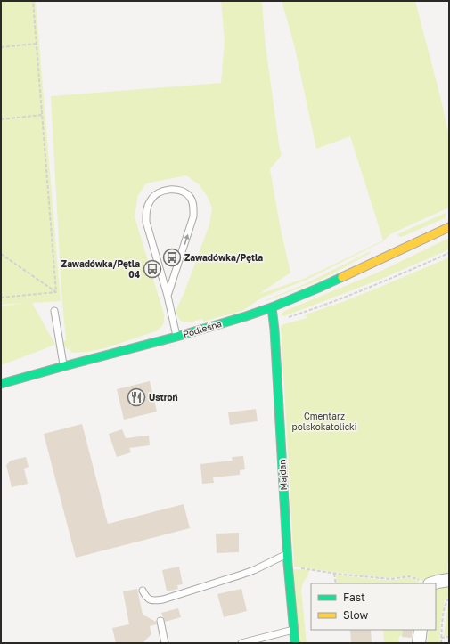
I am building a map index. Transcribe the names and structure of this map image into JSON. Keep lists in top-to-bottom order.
{
  "streets": {
    "main road": ["Podleśna", "Majdan"]
  },
  "crossings": [
    ["Podleśna", "Majdan"]
  ],
  "parks": ["Cmentarz polskokatolicki"],
  "places": {
    "bus stop": ["Zawadówka/Pętla", "Zawadówka/Pętla 04"],
    "restaurant": ["Ustroń"]
  },
  "legend": ["Fast", "Slow"]
}
